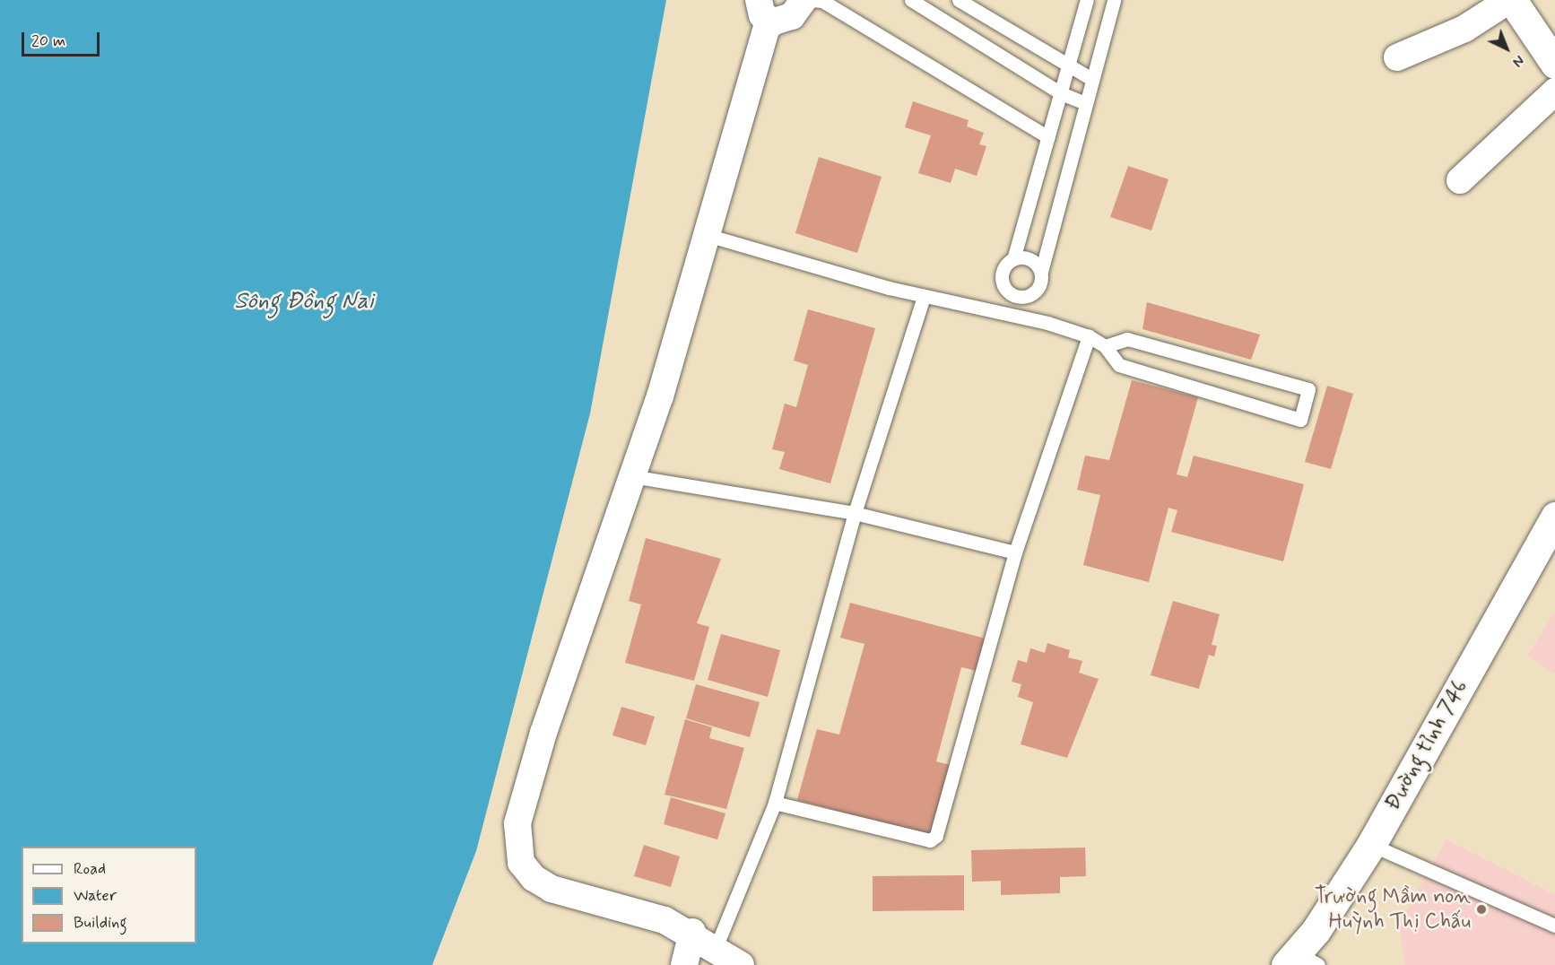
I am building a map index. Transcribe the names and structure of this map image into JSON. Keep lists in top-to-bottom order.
{
  "streets": {
    "main road": ["Đường tỉnh 746"]
  },
  "water": ["Sông Đồng Nai"],
  "places": ["Trường Mầm non Huỳnh Thị Chấu"],
  "legend": ["Road", "Water", "Building"],
  "scale_bar": "20 m",
  "north": "bottom right"
}
